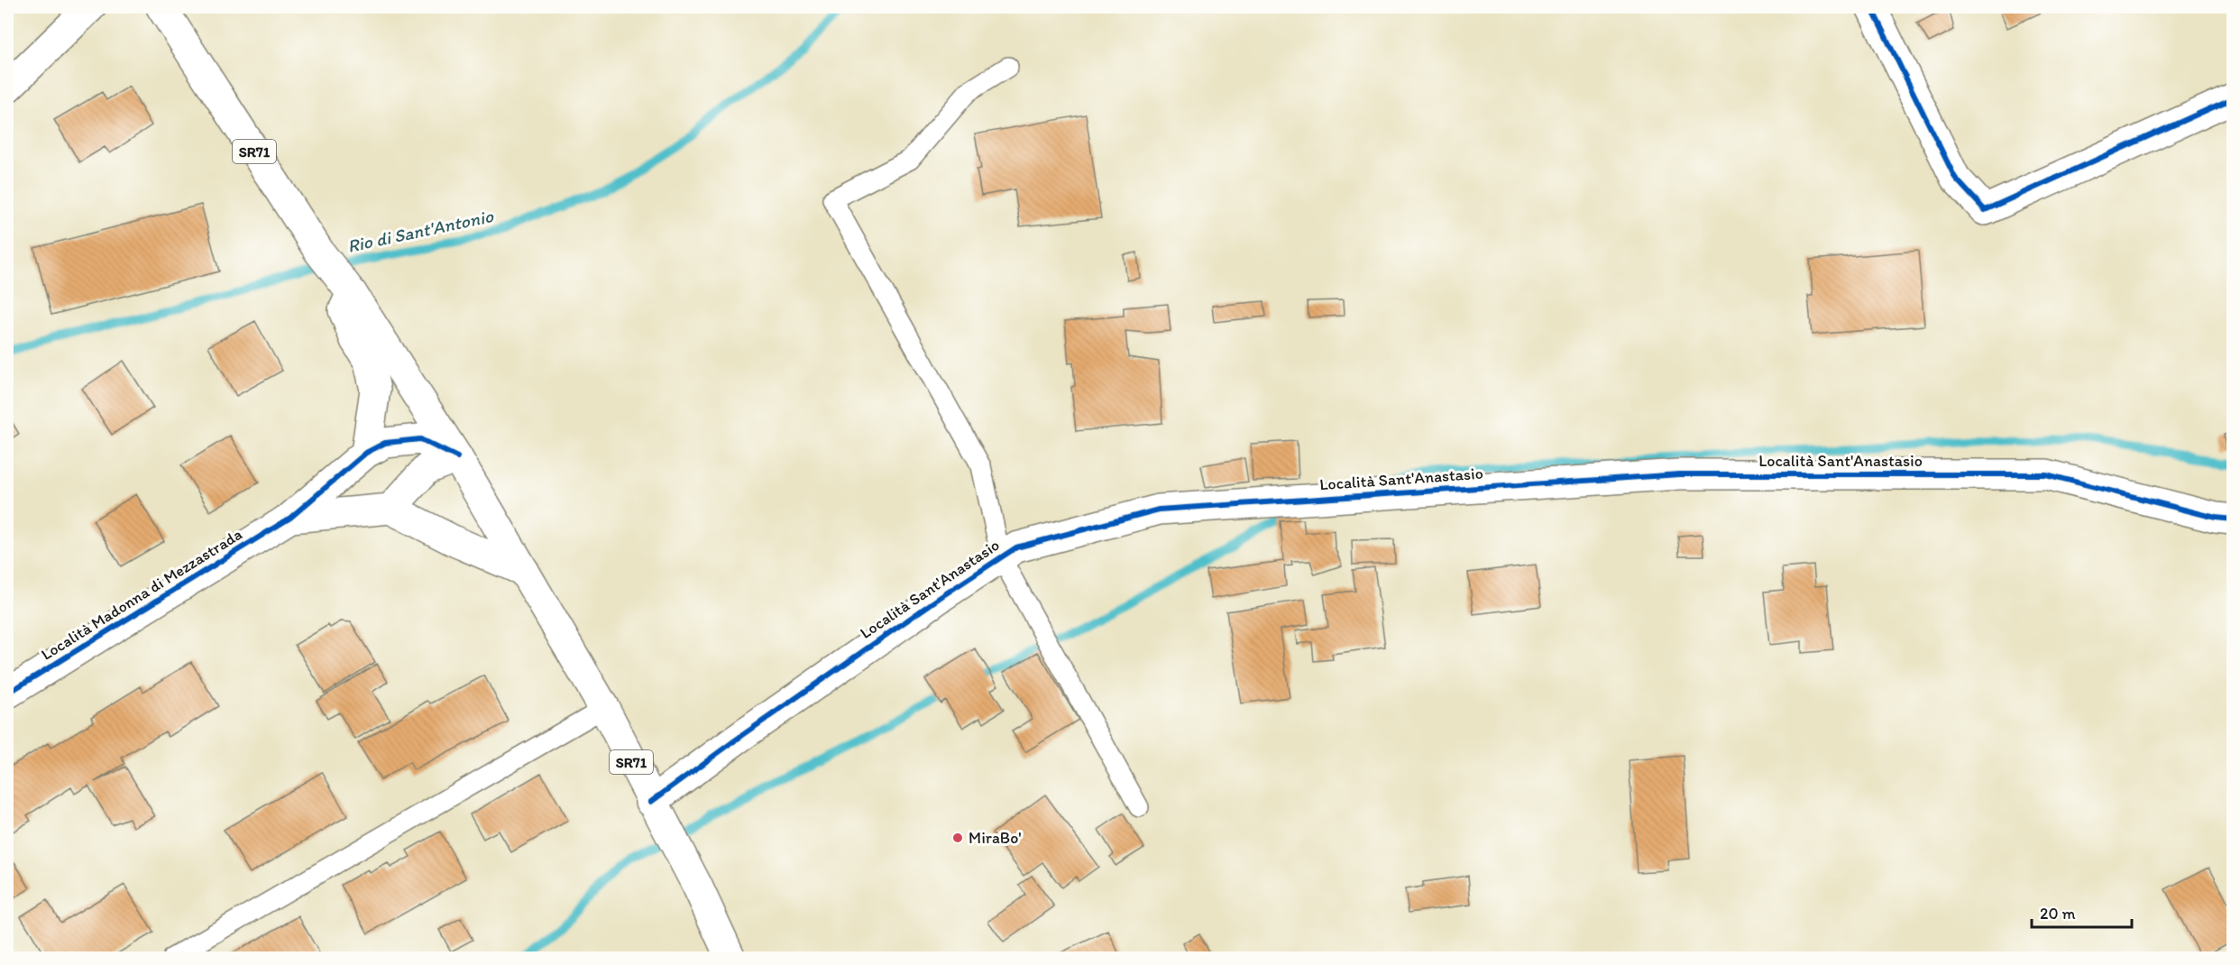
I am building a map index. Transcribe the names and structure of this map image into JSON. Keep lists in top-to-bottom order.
{
  "streets": {
    "street": ["SR71", "Località Sant'Anastasio", "Località Madonna di Mezzastrada"]
  },
  "crossings": [
    ["SR71", "Località Sant'Anastasio"],
    ["SR71", "Località Madonna di Mezzastrada"]
  ],
  "water": ["Rio di Sant'Antonio"],
  "places": ["MiraBo'"],
  "scale_bar": "20 m"
}
